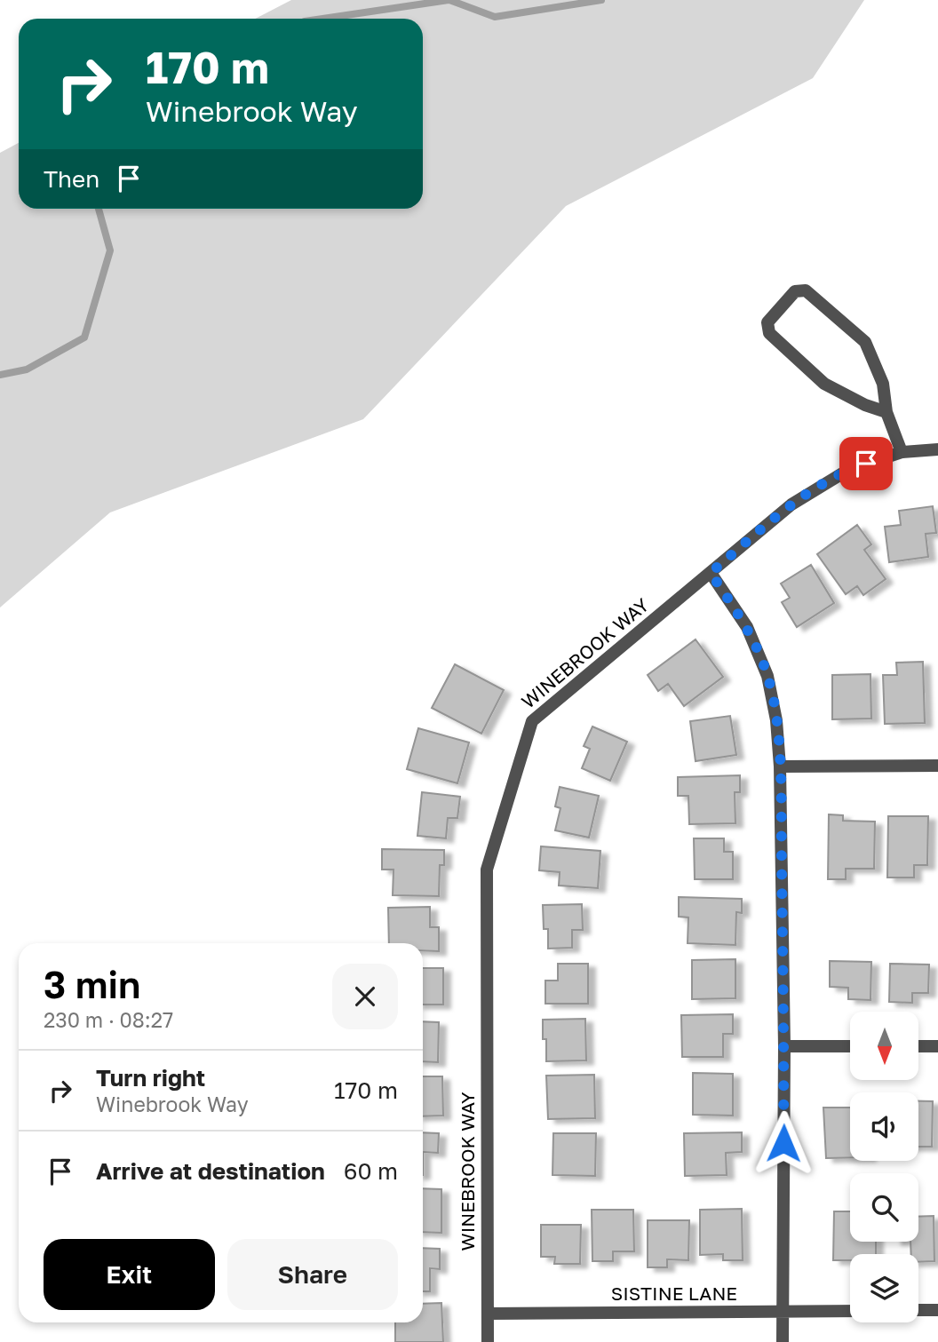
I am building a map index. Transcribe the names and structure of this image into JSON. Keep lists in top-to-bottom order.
{
  "streets": {
    "street": ["WINEBROOK WAY", "SISTINE LANE"]
  },
  "crossings": [
    ["WINEBROOK WAY", "SISTINE LANE"]
  ],
  "north": "bottom",
  "page": {
    "turn": ["170 m", "Winebrook Way"],
    "then": "Then",
    "heading": ["3 min", "230 m · 08:27"],
    "list": [
      {
        "name": "Turn right",
        "note": "Winebrook Way",
        "value": "170 m"
      },
      {
        "name": "Arrive at destination",
        "value": "60 m"
      }
    ],
    "buttons": ["Exit", "Share"]
  }
}
